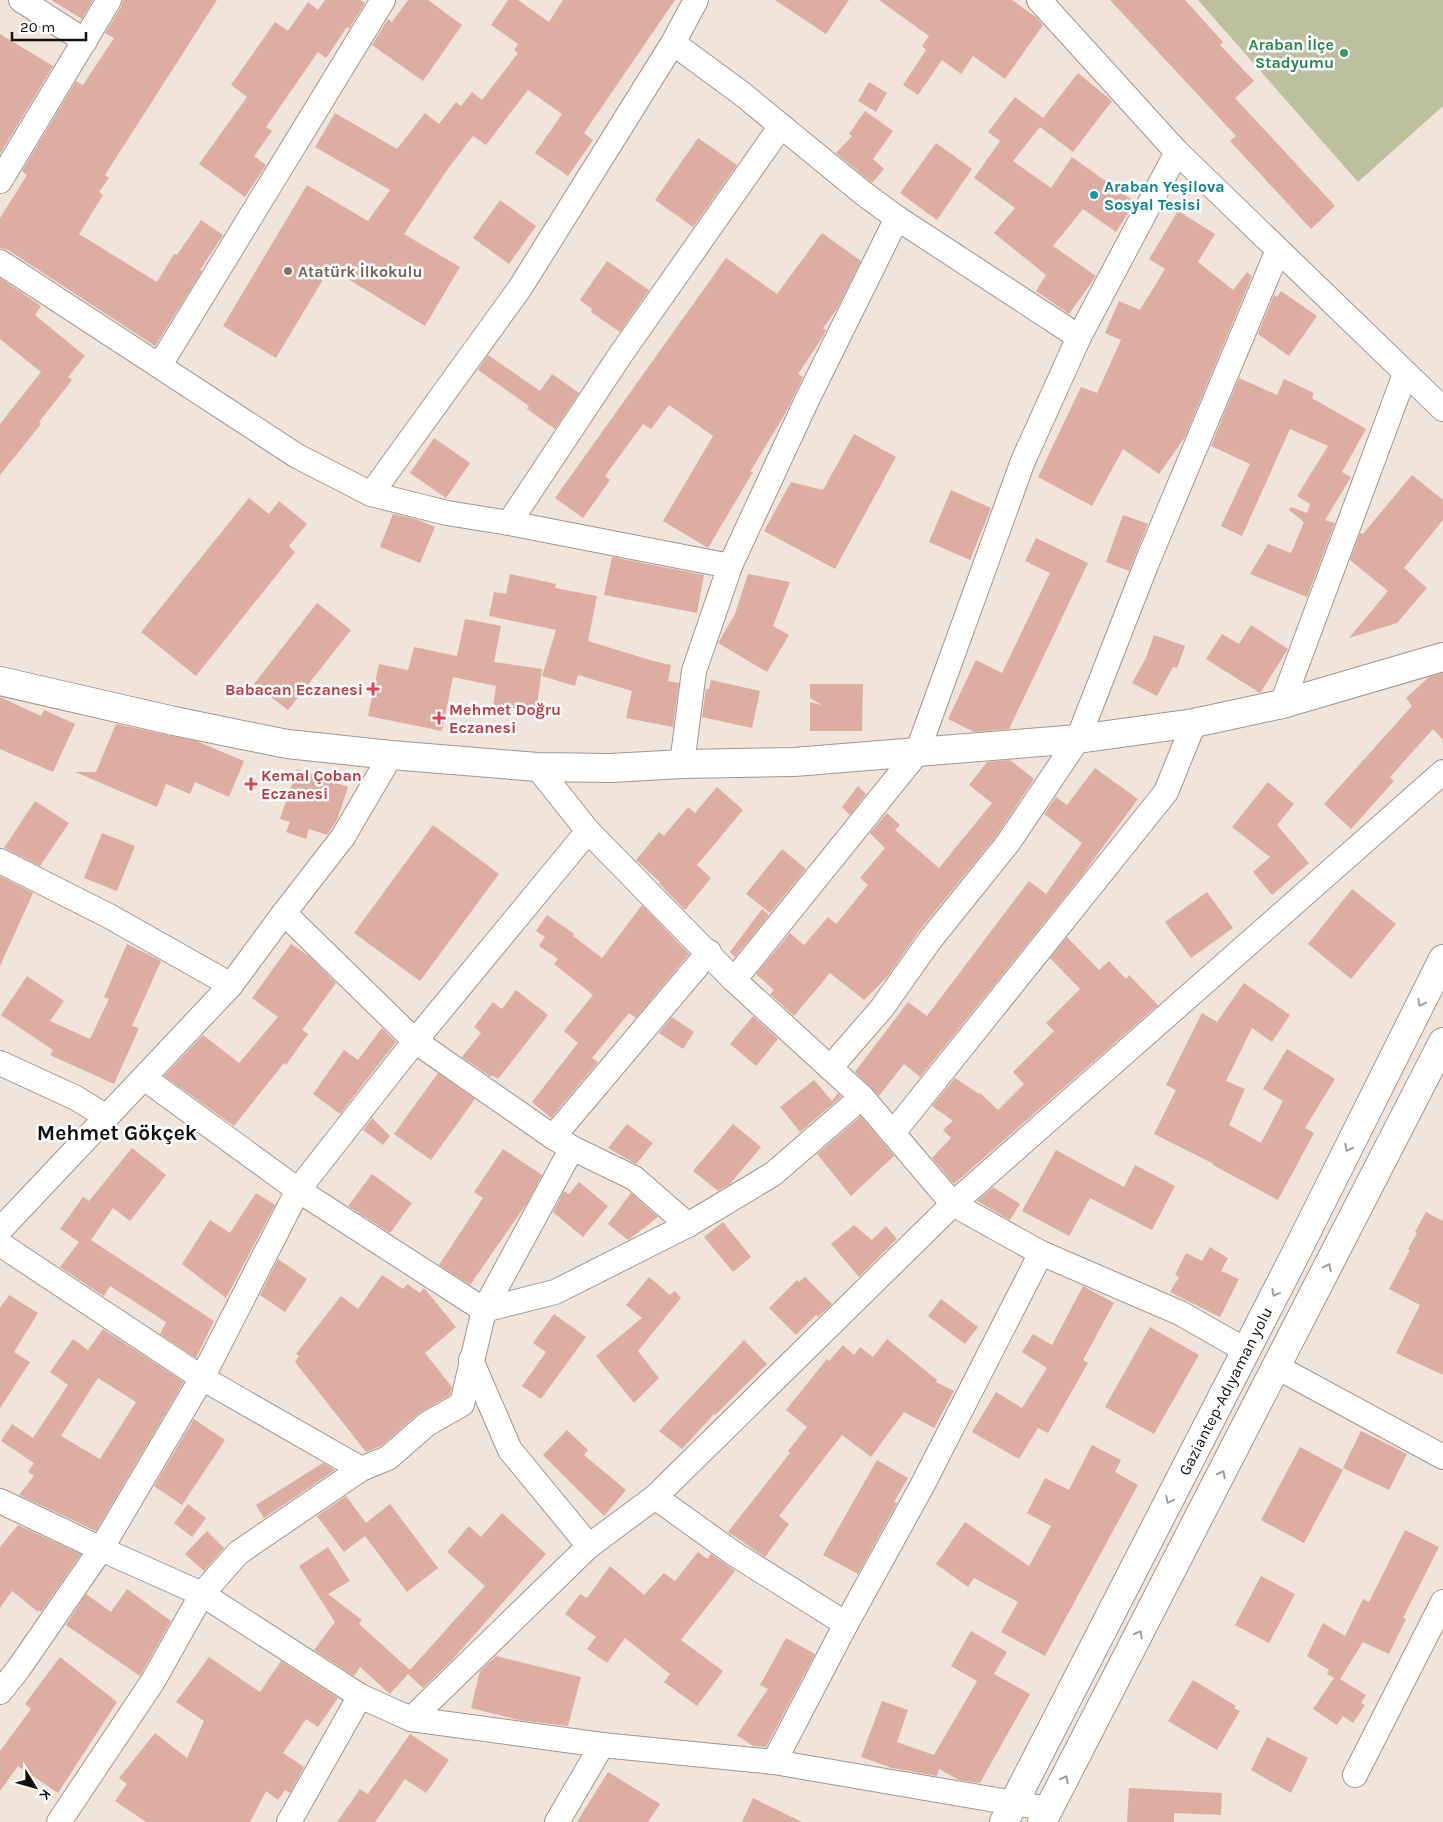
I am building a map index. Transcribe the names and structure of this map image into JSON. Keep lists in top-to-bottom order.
{
  "streets": {
    "main road": ["Gaziantep-Adıyaman yolu"]
  },
  "districts": ["Mehmet Gökçek"],
  "places": {
    "other": ["Araban İlçe Stadyumu", "Araban Yeşilova Sosyal Tesisi", "Atatürk İlkokulu"],
    "health": ["Babacan Eczanesi", "Mehmet Doğru Eczanesi", "Kemal Çoban Eczanesi"]
  },
  "scale_bar": "20 m",
  "north": "bottom right"
}
